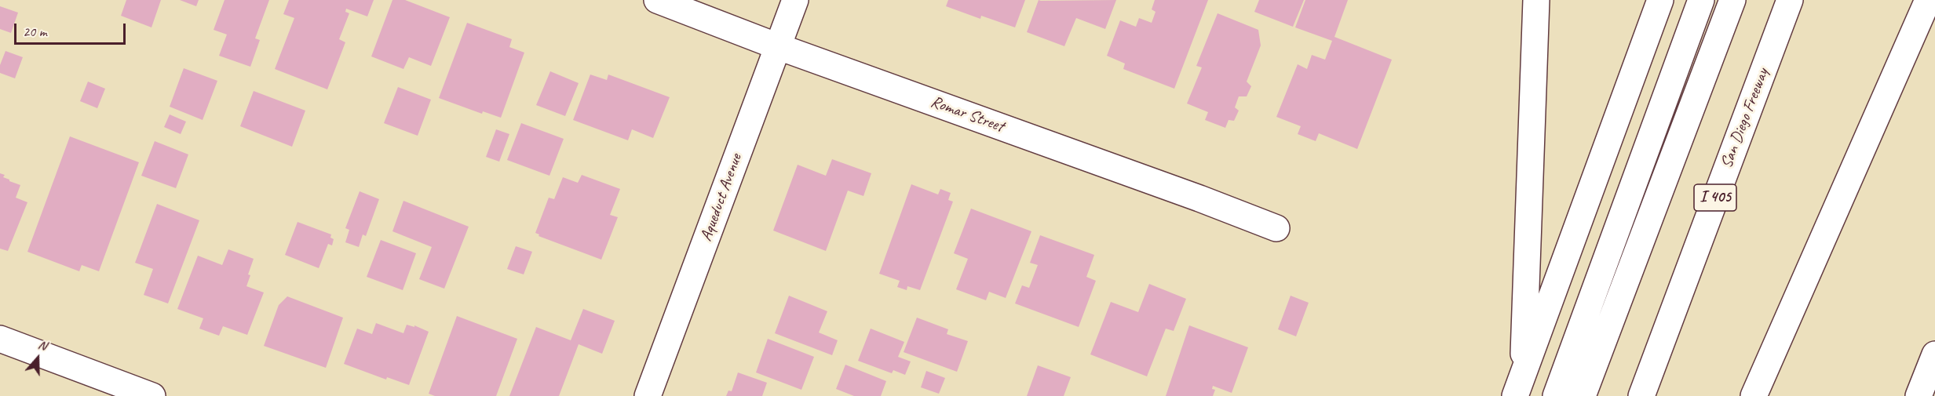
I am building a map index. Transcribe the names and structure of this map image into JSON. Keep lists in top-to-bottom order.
{
  "streets": {
    "main road": [
      "Romar Street",
      "San Diego Freeway",
      "Aqueduct Avenue",
      "I 405"
    ]
  },
  "crossings": [
    ["Romar Street", "Aqueduct Avenue"]
  ],
  "scale_bar": "20 m",
  "north": "top"
}
